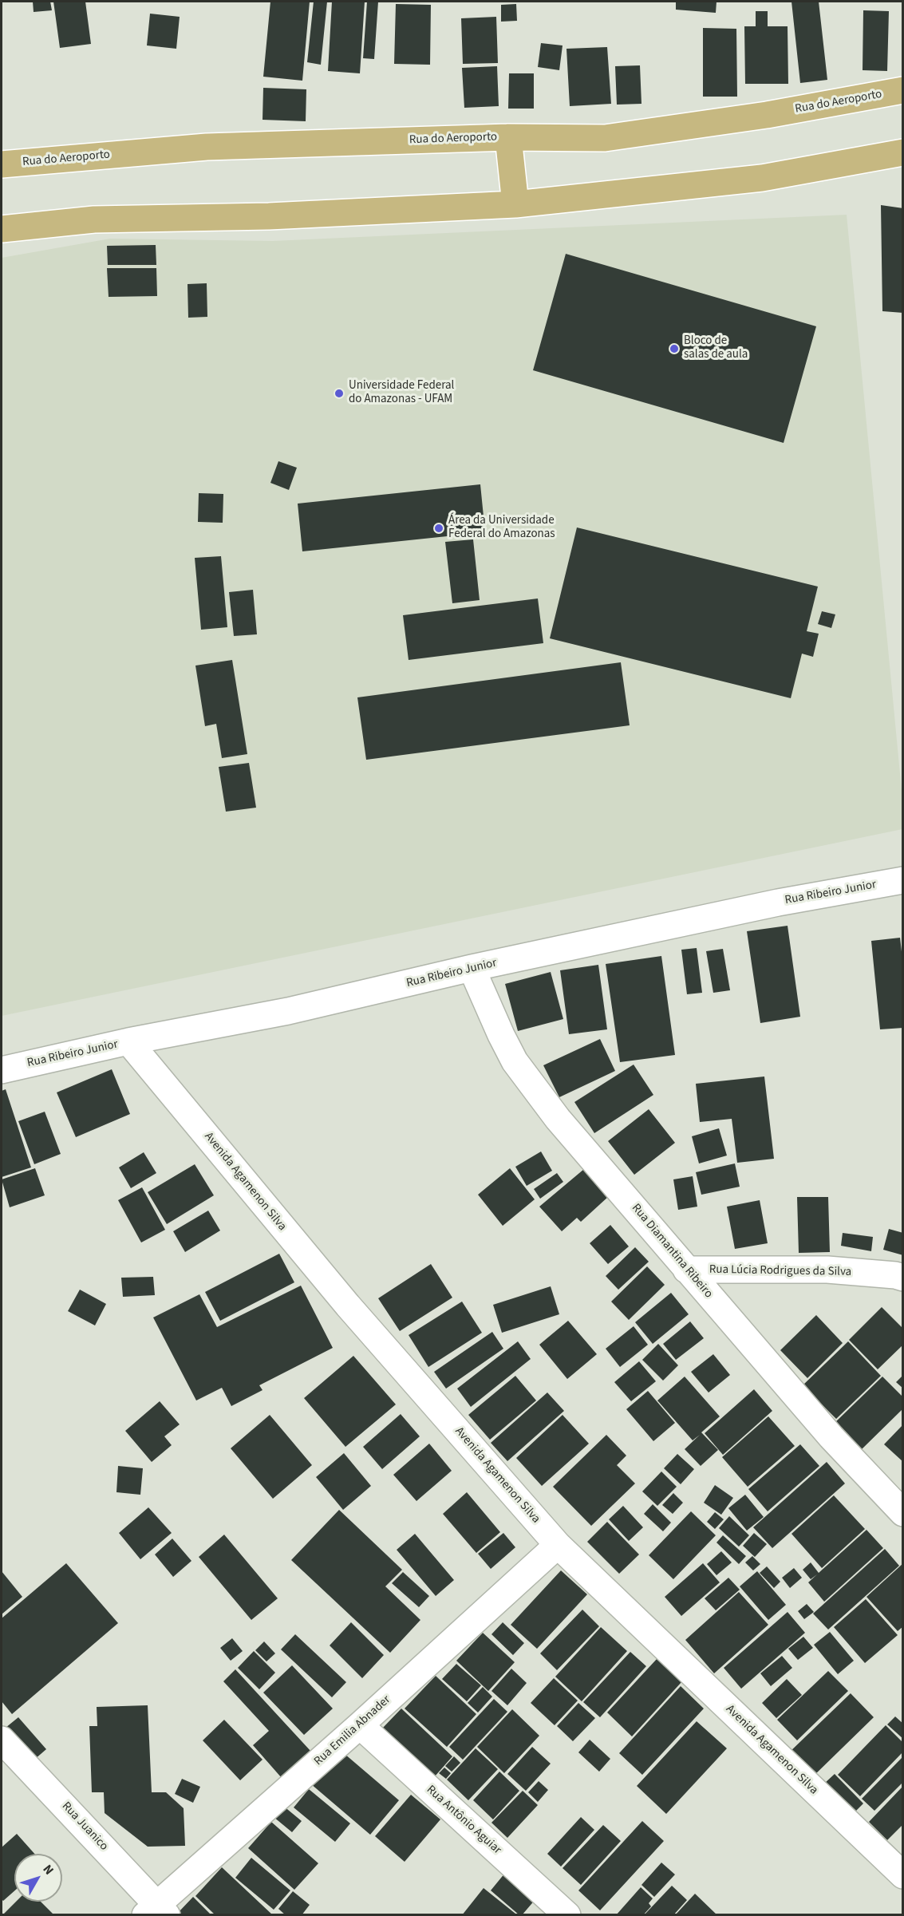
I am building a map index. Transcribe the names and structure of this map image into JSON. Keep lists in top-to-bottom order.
{
  "streets": {
    "main road": ["Rua do Aeroporto"],
    "street": [
      "Rua Ribeiro Junior",
      "Avenida Agamenon Silva",
      "Rua Diamantina Ribeiro",
      "Rua Lúcia Rodrigues da Silva",
      "Rua Emilia Abnader",
      "Rua Antônio Aguiar",
      "Rua Juanico"
    ]
  },
  "crossings": [
    ["Rua Ribeiro Junior", "Avenida Agamenon Silva"],
    ["Rua Ribeiro Junior", "Rua Diamantina Ribeiro"],
    ["Avenida Agamenon Silva", "Rua Emilia Abnader"],
    ["Rua Diamantina Ribeiro", "Rua Lúcia Rodrigues da Silva"],
    ["Rua Emilia Abnader", "Rua Antônio Aguiar"],
    ["Rua Emilia Abnader", "Rua Juanico"]
  ],
  "places": ["Bloco de salas de aula", "Universidade Federal do Amazonas - UFAM", "Área da Universidade Federal do Amazonas"],
  "north": "top right"
}
